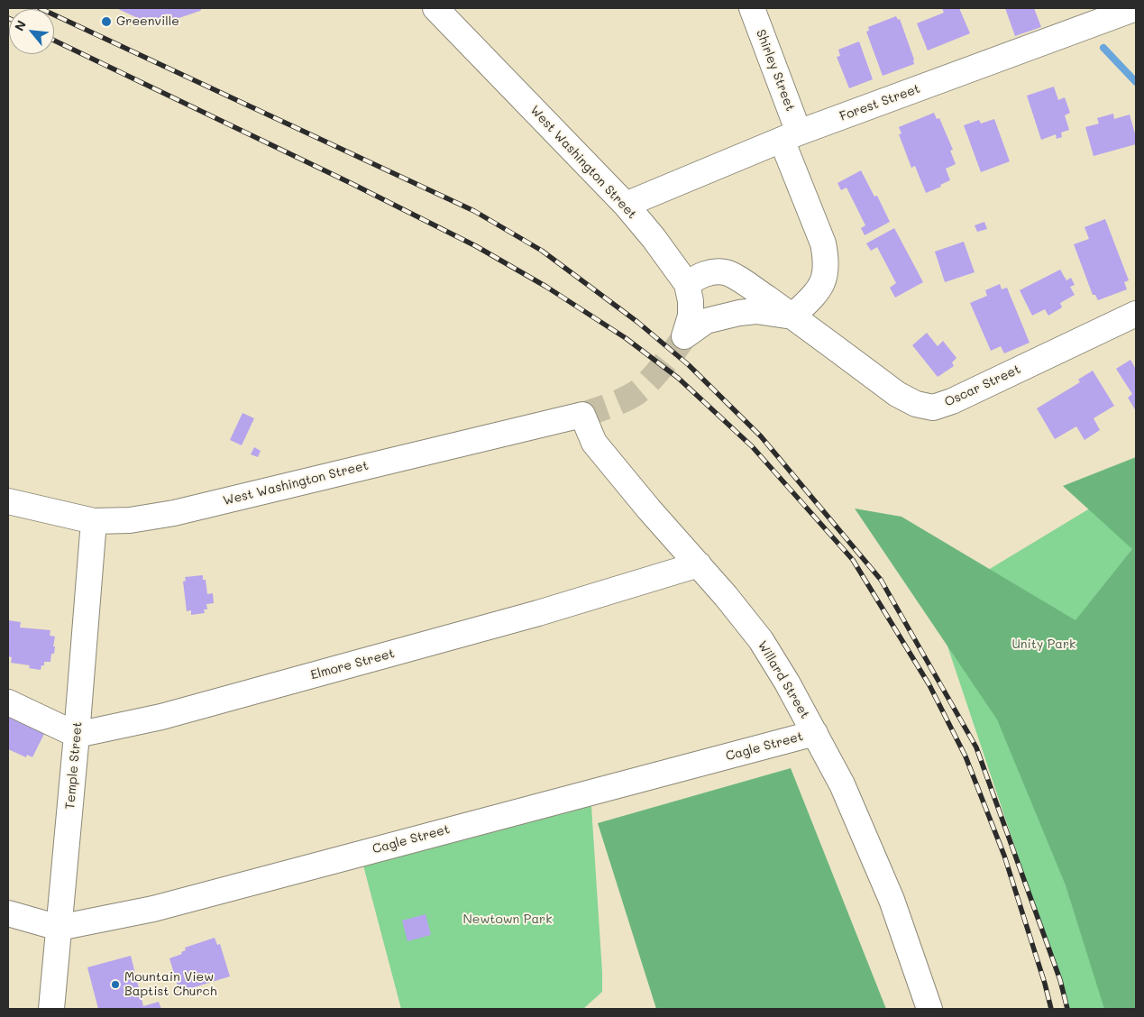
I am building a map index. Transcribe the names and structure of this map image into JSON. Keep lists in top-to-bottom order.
{
  "streets": {
    "street": [
      "Shirley Street",
      "Forest Street",
      "West Washington Street",
      "Oscar Street",
      "Elmore Street",
      "Willard Street",
      "Cagle Street",
      "Temple Street"
    ]
  },
  "crossings": [
    ["Shirley Street", "Forest Street"],
    ["Shirley Street", "Oscar Street"],
    ["Forest Street", "West Washington Street"],
    ["West Washington Street", "Oscar Street"],
    ["West Washington Street", "Willard Street"],
    ["West Washington Street", "Temple Street"],
    ["Elmore Street", "Willard Street"],
    ["Elmore Street", "Temple Street"],
    ["Willard Street", "Cagle Street"],
    ["Cagle Street", "Temple Street"]
  ],
  "parks": ["Unity Park", "Newtown Park"],
  "places": ["Greenville", "Mountain View Baptist Church"],
  "north": "top left"
}
